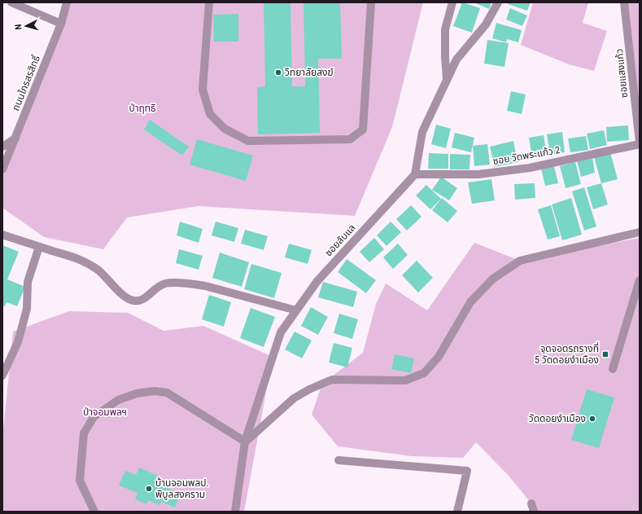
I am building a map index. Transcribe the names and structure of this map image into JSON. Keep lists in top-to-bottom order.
{
  "streets": {
    "street": [
      "ซอยแสงแก้ว",
      "ถนนไกรสรสิทธิ์",
      "ซอย วัดพระแก้ว 2",
      "ซอยลับแล"
    ]
  },
  "crossings": [
    ["ซอยแสงแก้ว", "ซอย วัดพระแก้ว 2"],
    ["ซอย วัดพระแก้ว 2", "ซอยลับแล"]
  ],
  "parks": ["ป่าฤทธิ", "ป่าจอมพลฯ"],
  "places": {
    "other": ["วิทยาลัยสงฆ์", "วัดดอยงำเมือง", "บ้านจอมพลป. พิบูลสงคราม"],
    "transit": ["จุดจอดรถรางที่ 5 วัดดอยงำเมือง"]
  },
  "north": "left"
}
